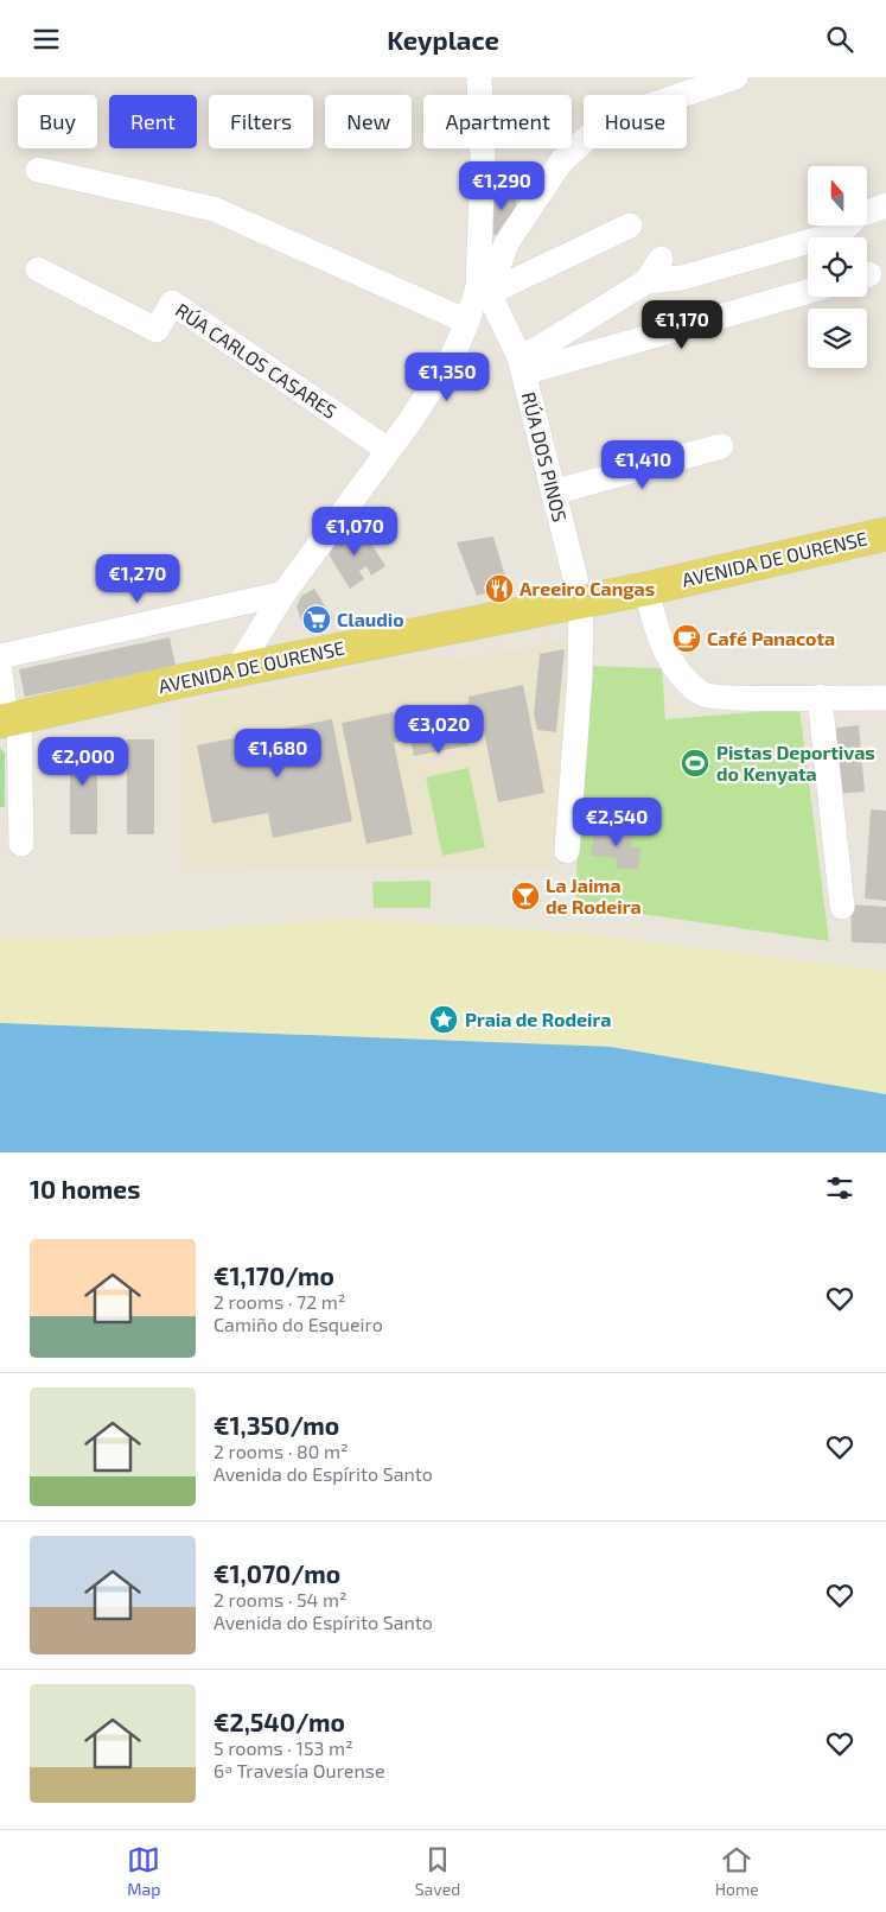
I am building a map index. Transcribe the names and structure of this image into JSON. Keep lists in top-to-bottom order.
{
  "streets": {
    "main road": ["AVENIDA DE OURENSE"],
    "street": ["RÚA CARLOS CASARES", "RÚA DOS PINOS"]
  },
  "crossings": [
    ["RÚA DOS PINOS", "AVENIDA DE OURENSE"]
  ],
  "places": {
    "restaurant": ["Areeiro Cangas"],
    "supermarket": ["Claudio"],
    "cafe": ["Café Panacota"],
    "sports": ["Pistas Deportivas do Kenyata"],
    "bar": ["La Jaima de Rodeira"],
    "place": ["Praia de Rodeira"]
  },
  "north": "top",
  "page": {
    "header": "Keyplace",
    "chip": [
      "Buy",
      "Rent",
      "Filters",
      "New",
      "Apartment",
      "House"
    ],
    "price": [
      "€1,290",
      "€1,170",
      "€1,350",
      "€1,410",
      "€1,070",
      "€1,270",
      "€3,020",
      "€1,680",
      "€2,000",
      "€2,540"
    ],
    "heading": "10 homes",
    "list": [
      {
        "name": "€1,170/mo",
        "note": "2 rooms · 72 m² · Camiño do Esqueiro"
      },
      {
        "name": "€1,350/mo",
        "note": "2 rooms · 80 m² · Avenida do Espírito Santo"
      },
      {
        "name": "€1,070/mo",
        "note": "2 rooms · 54 m² · Avenida do Espírito Santo"
      },
      {
        "name": "€2,540/mo",
        "note": "5 rooms · 153 m² · 6ª Travesía Ourense"
      }
    ],
    "tabs": ["Map", "Saved", "Home"]
  }
}
